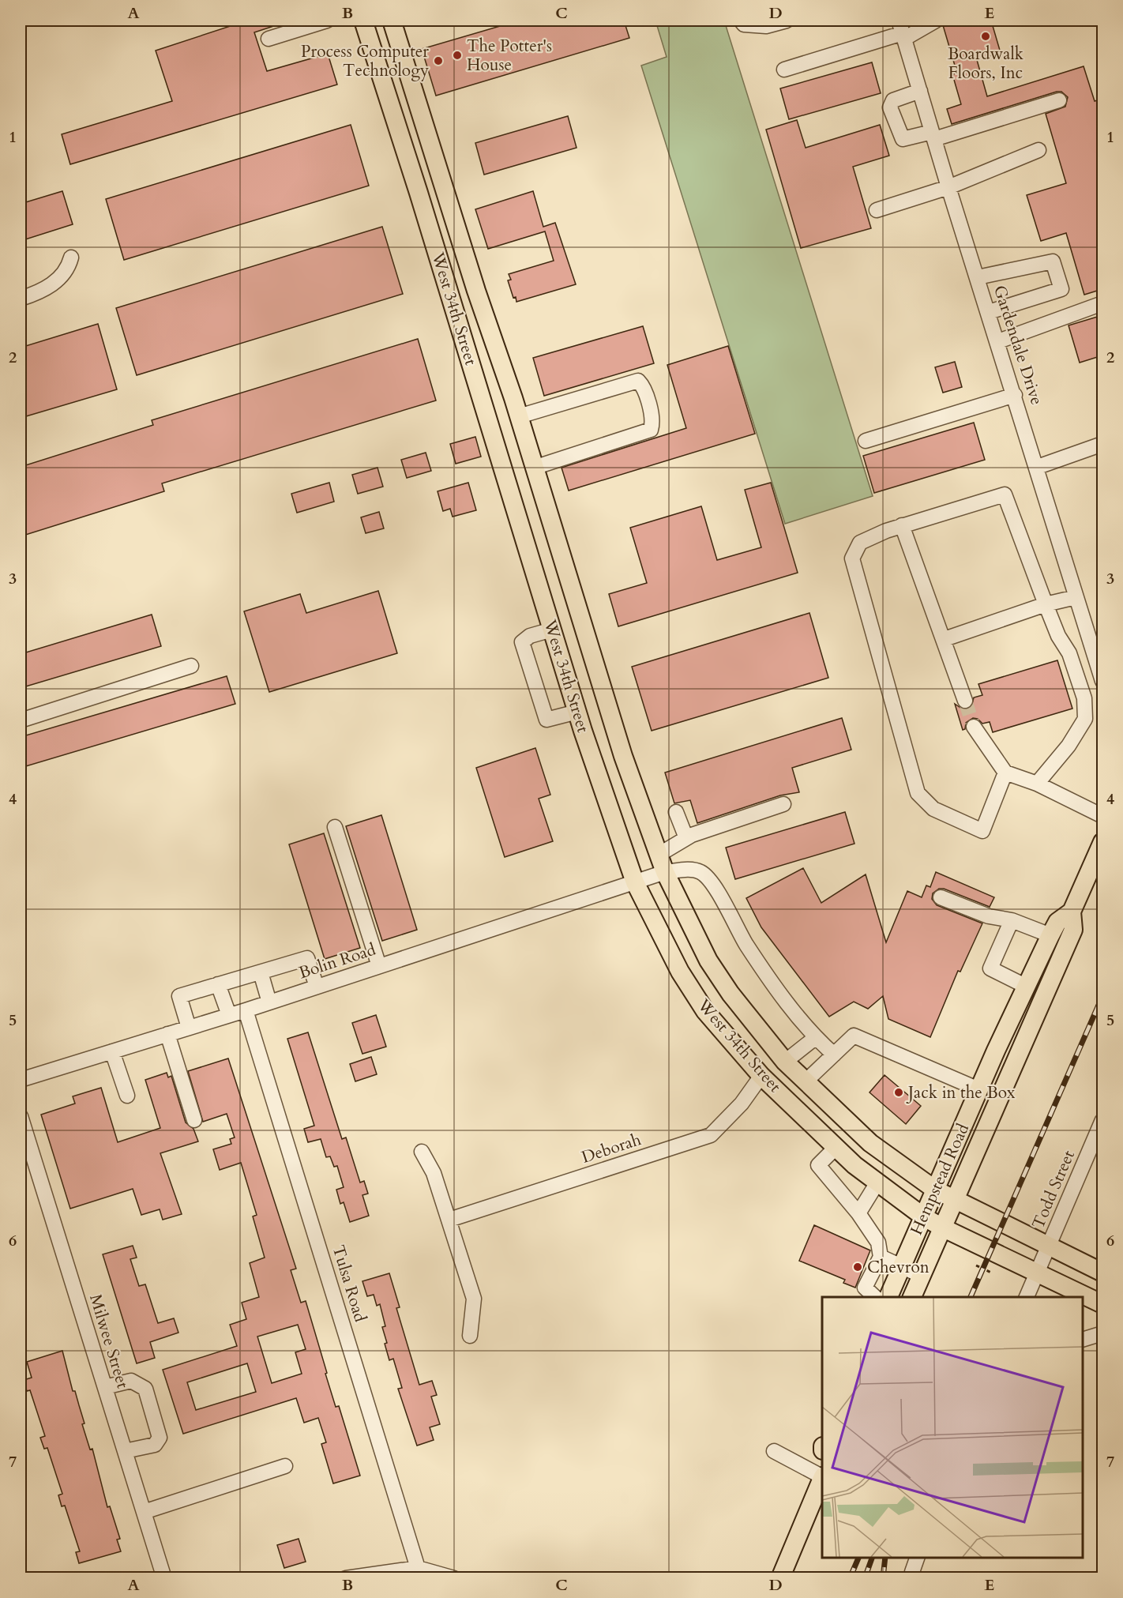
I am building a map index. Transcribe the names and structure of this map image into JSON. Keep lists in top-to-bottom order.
{
  "streets": {
    "main road": ["West 34th Street", "Hempstead Road"],
    "street": [
      "Gardendale Drive",
      "Bolin Road",
      "Deborah",
      "Todd Street",
      "Tulsa Road",
      "Milwee Street"
    ]
  },
  "crossings": [
    ["West 34th Street", "Bolin Road"],
    ["West 34th Street", "Deborah"],
    ["West 34th Street", "Hempstead Road"],
    ["West 34th Street", "Todd Street"],
    ["Bolin Road", "Tulsa Road"]
  ],
  "places": [
    "Boardwalk Floors, Inc",
    "The Potter's House",
    "Process Computer Technology",
    "Jack in the Box",
    "Chevron"
  ],
  "grid": {
    "columns": [
      "A",
      "B",
      "C",
      "D",
      "E"
    ],
    "rows": [
      "1",
      "2",
      "3",
      "4",
      "5",
      "6",
      "7"
    ]
  }
}
